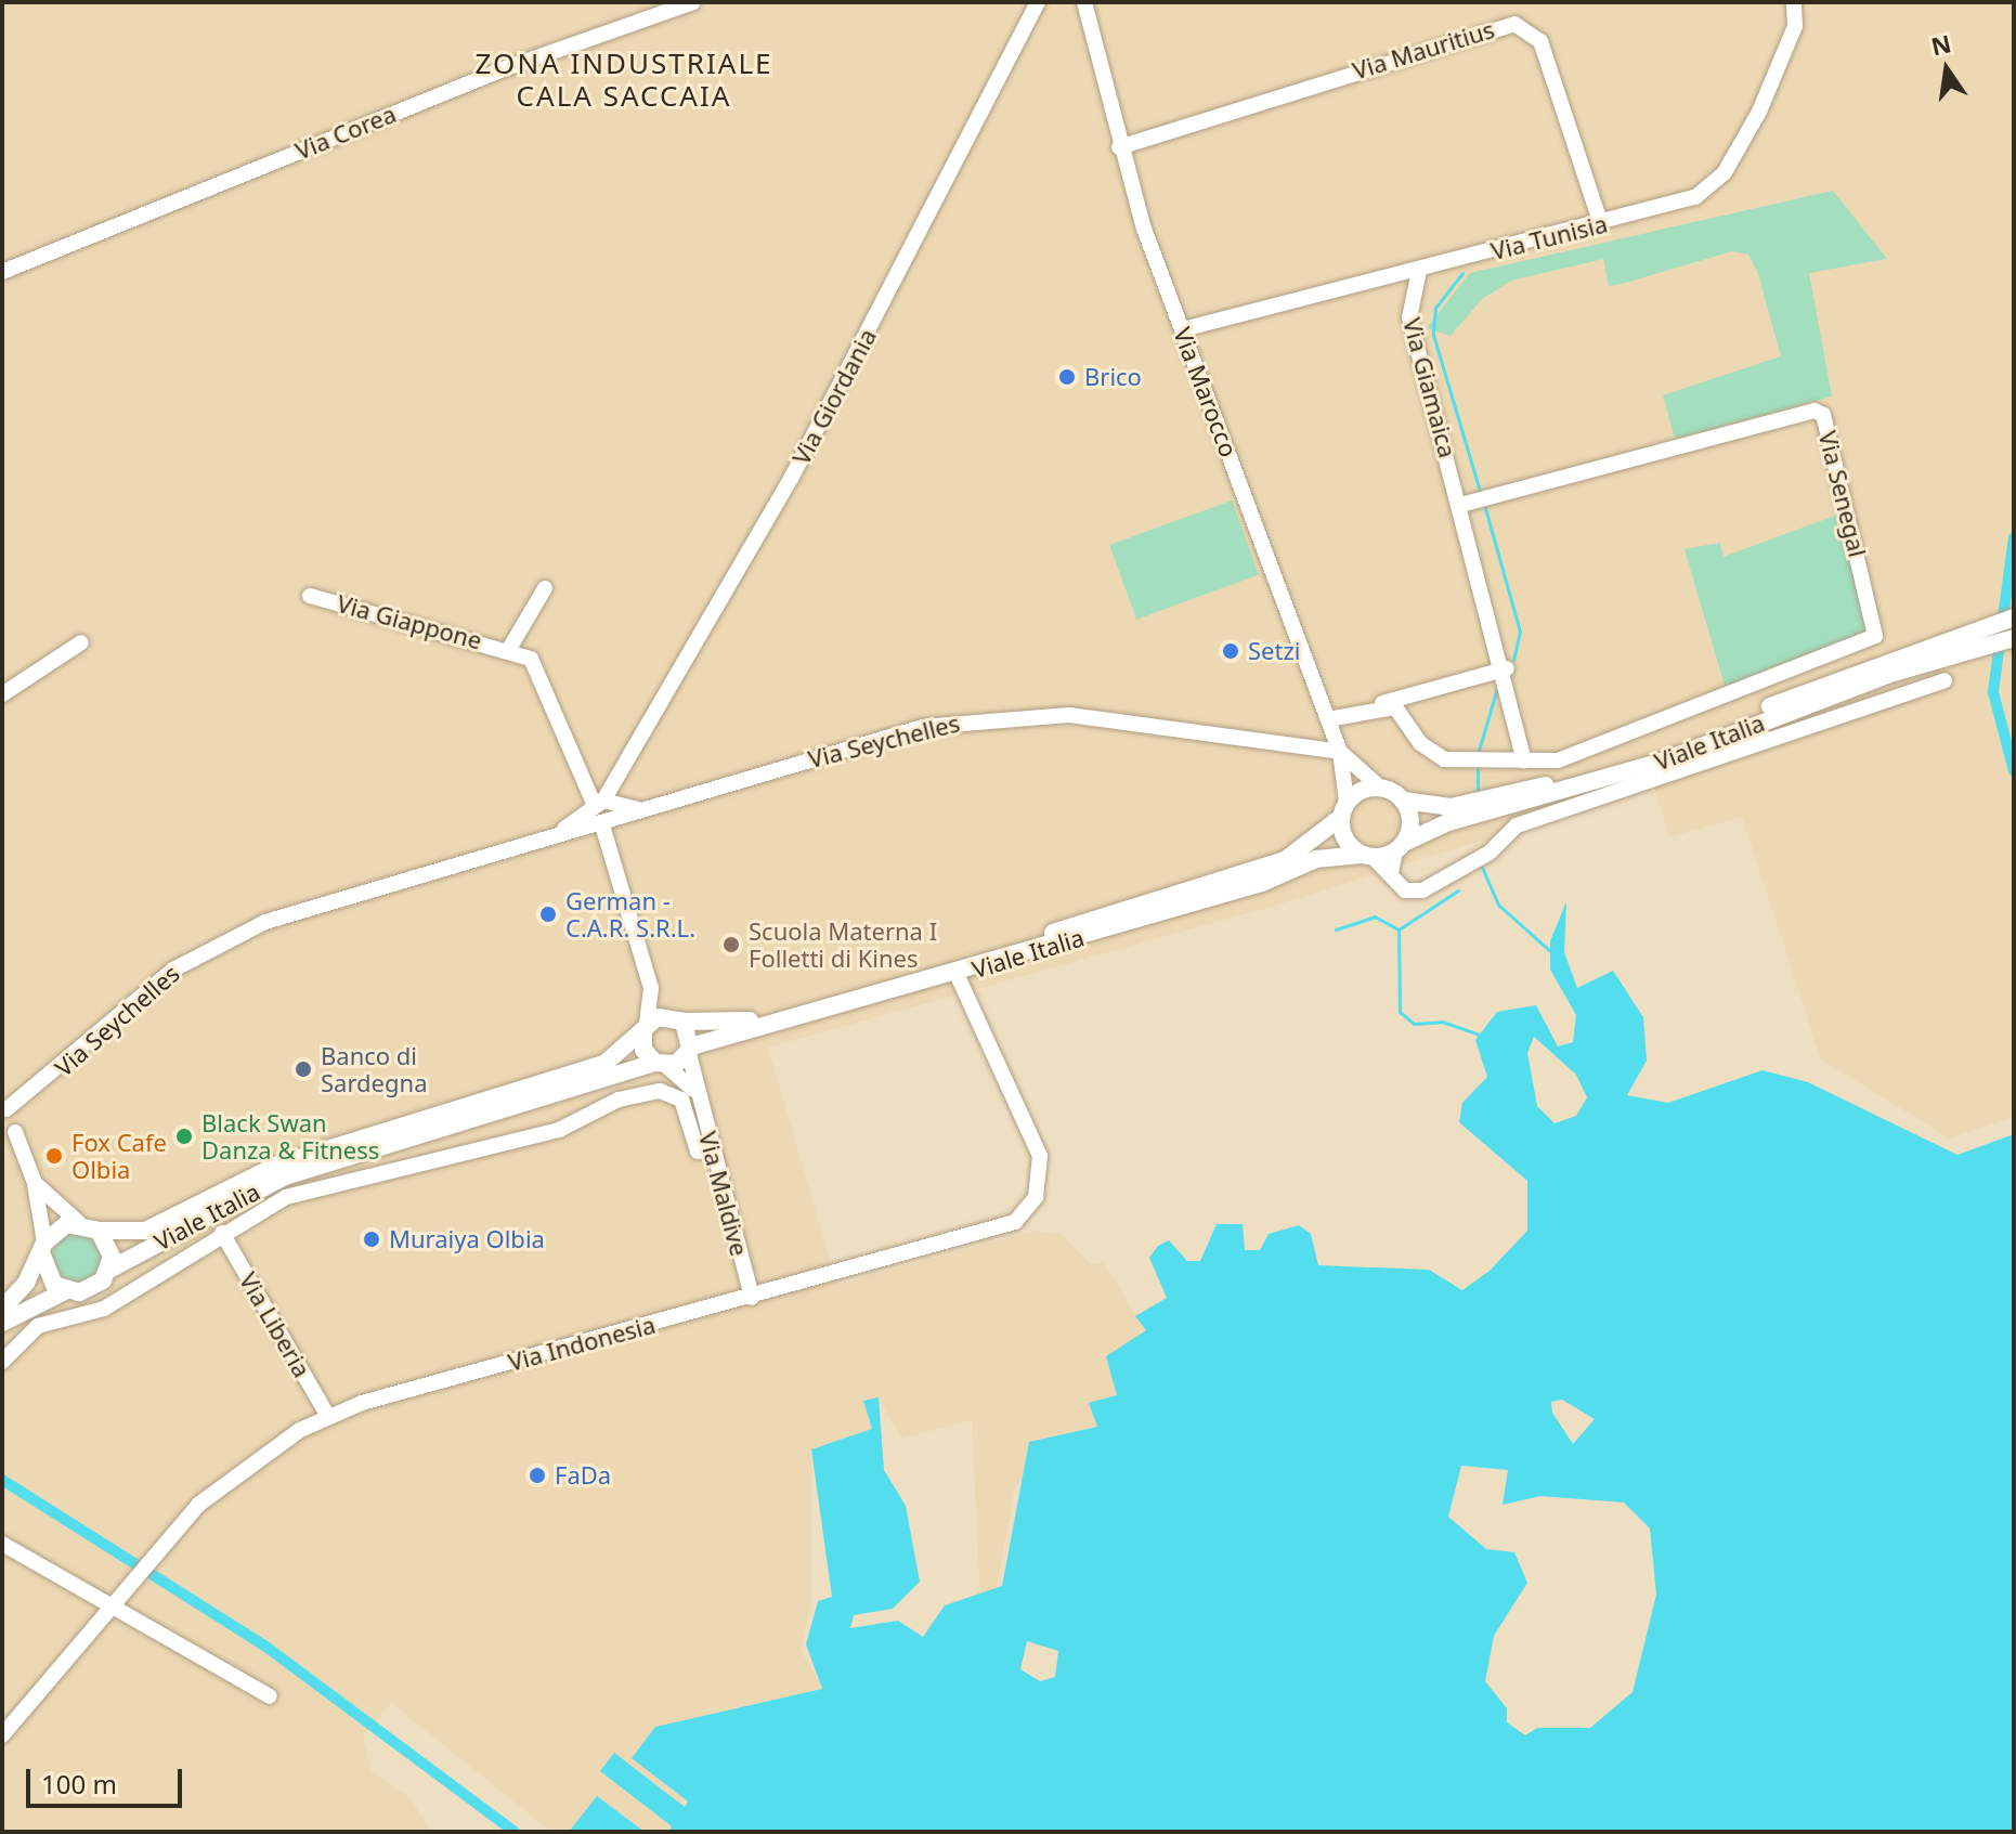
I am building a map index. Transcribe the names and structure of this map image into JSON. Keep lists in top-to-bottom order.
{
  "streets": {
    "main road": ["Viale Italia"],
    "street": [
      "Via Mauritius",
      "Via Corea",
      "Via Tunisia",
      "Via Giamaica",
      "Via Marocco",
      "Via Giordania",
      "Via Senegal",
      "Via Giappone",
      "Via Seychelles",
      "Via Maldive",
      "Via Liberia",
      "Via Indonesia"
    ]
  },
  "crossings": [
    ["Via Mauritius", "Via Tunisia"],
    ["Via Mauritius", "Via Marocco"],
    ["Via Tunisia", "Via Giamaica"],
    ["Via Tunisia", "Via Marocco"],
    ["Via Giamaica", "Via Senegal"],
    ["Via Marocco", "Via Seychelles"],
    ["Via Marocco", "Viale Italia"],
    ["Via Giordania", "Via Giappone"],
    ["Via Giordania", "Via Seychelles"],
    ["Via Giappone", "Via Seychelles"],
    ["Viale Italia", "Via Maldive"],
    ["Viale Italia", "Via Indonesia"],
    ["Via Maldive", "Via Indonesia"],
    ["Via Liberia", "Via Indonesia"]
  ],
  "districts": ["ZONA INDUSTRIALE CALA SACCAIA"],
  "places": [
    "Brico",
    "Setzi",
    "German - C.A.R. S.R.L.",
    "Scuola Materna I Folletti di Kines",
    "Banco di Sardegna",
    "Black Swan Danza & Fitness",
    "Fox Cafe Olbia",
    "Muraiya Olbia",
    "FaDa"
  ],
  "scale_bar": "100 m",
  "north": "top"
}
